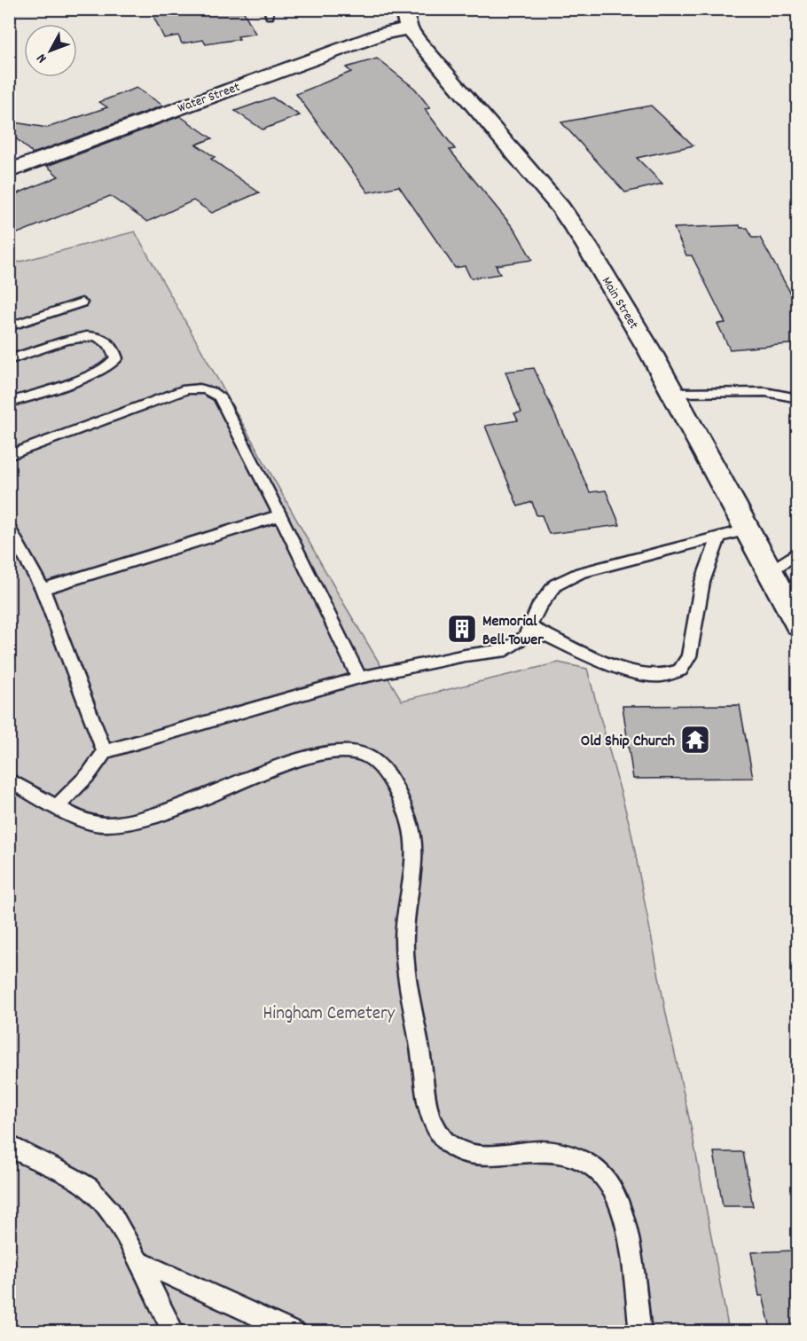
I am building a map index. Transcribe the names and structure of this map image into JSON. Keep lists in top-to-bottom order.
{
  "streets": {
    "main road": ["Water Street", "Main Street"]
  },
  "crossings": [
    ["Water Street", "Main Street"]
  ],
  "parks": ["Hingham Cemetery"],
  "places": {
    "building": ["Memorial Bell Tower"],
    "temple": ["Old Ship Church"]
  },
  "north": "bottom left"
}
